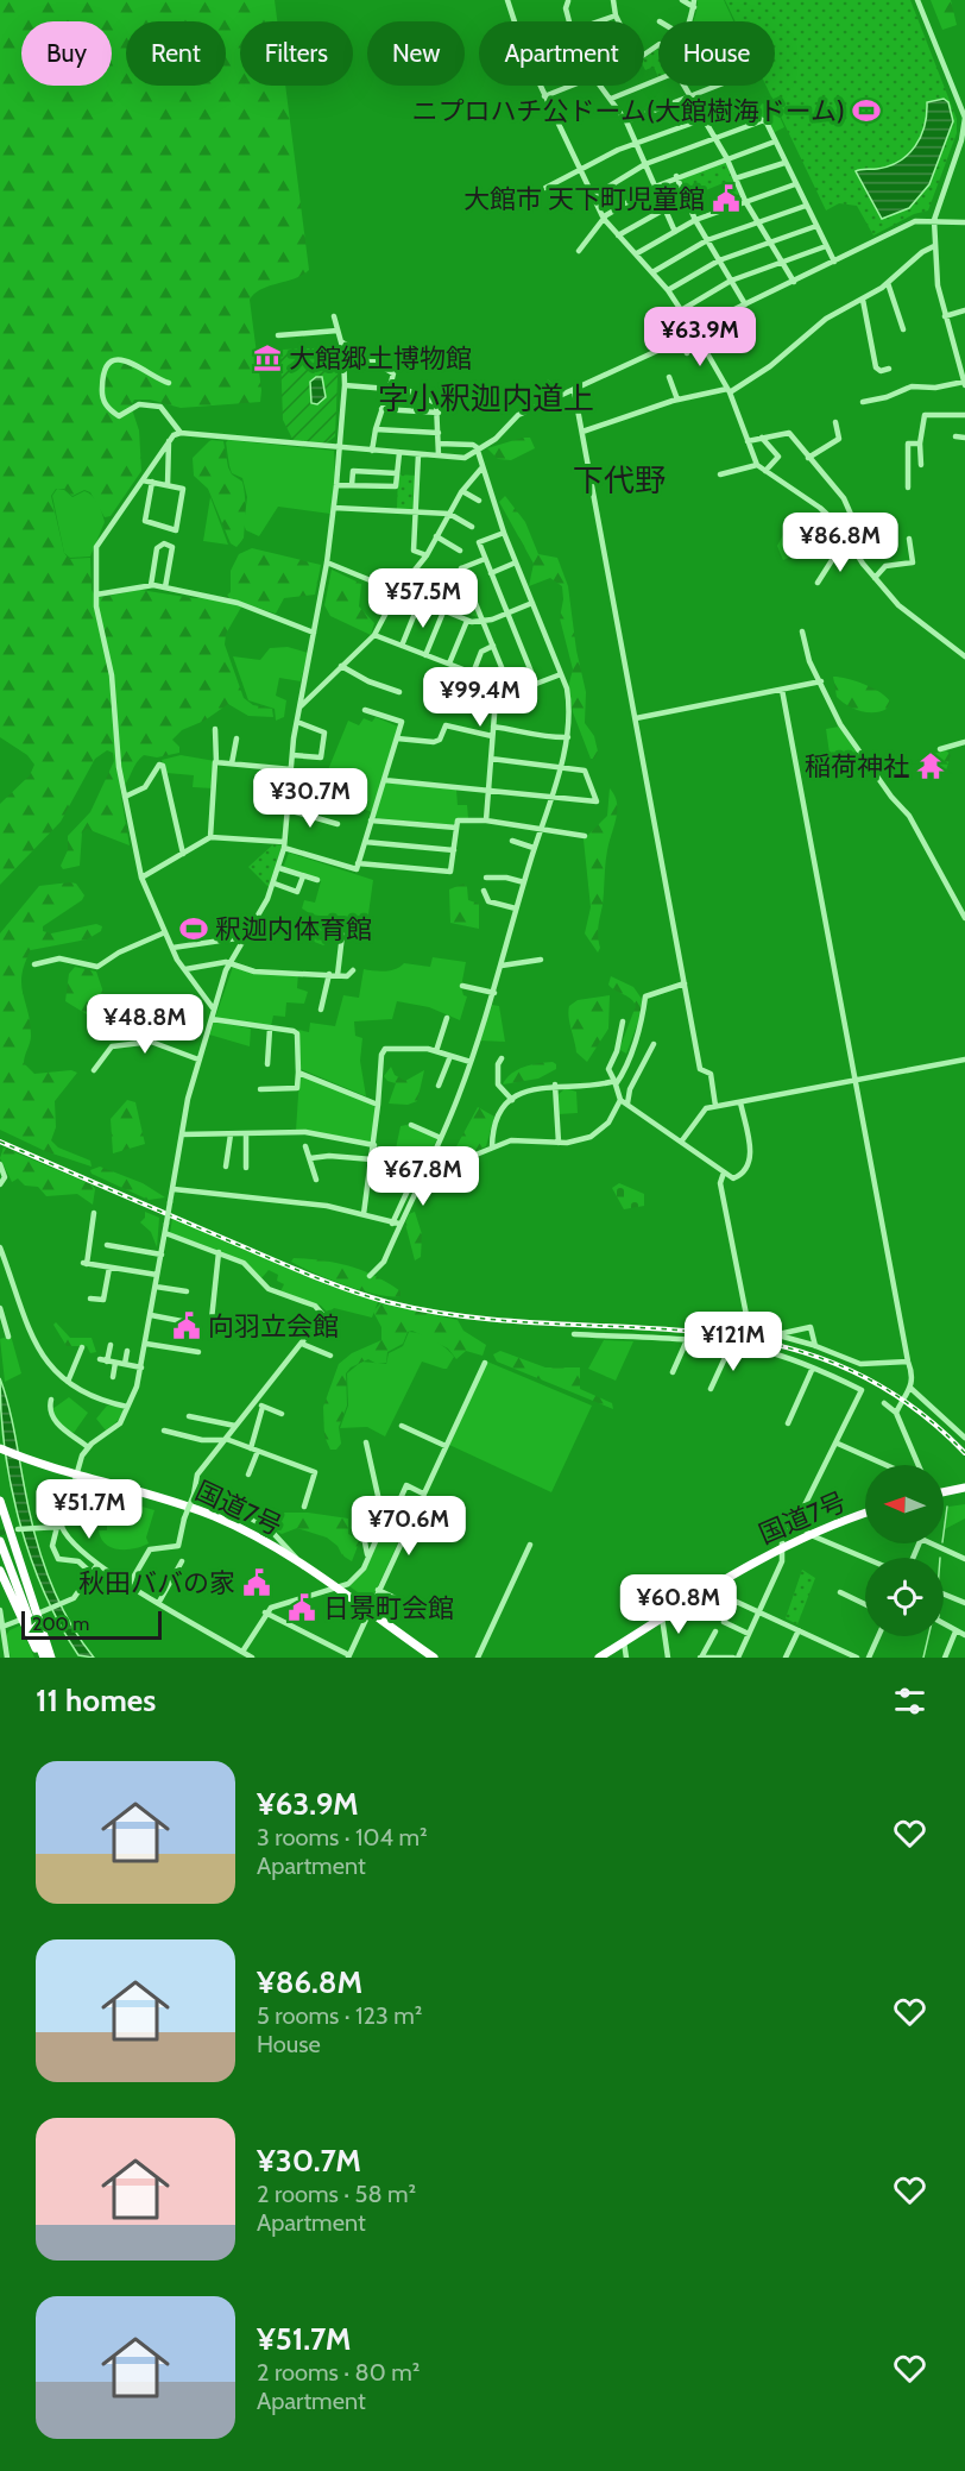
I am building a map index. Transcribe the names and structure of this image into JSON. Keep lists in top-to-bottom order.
{
  "streets": {
    "highway": ["国道7号"]
  },
  "districts": ["字小釈迦内道上", "下代野"],
  "places": {
    "sports": ["ニプロハチ公ドーム(大館樹海ドーム)", "釈迦内体育館"],
    "public building": [
      "大館市 天下町児童館",
      "向羽立会館",
      "秋田ババの家",
      "日景町会館"
    ],
    "museum": ["大館郷土博物館"],
    "temple": ["稲荷神社"]
  },
  "scale_bar": "200 m",
  "north": "left",
  "page": {
    "chip": [
      "Buy",
      "Rent",
      "Filters",
      "New",
      "Apartment",
      "House"
    ],
    "price": [
      "¥63.9M",
      "¥86.8M",
      "¥57.5M",
      "¥99.4M",
      "¥30.7M",
      "¥48.8M",
      "¥67.8M",
      "¥121M",
      "¥51.7M",
      "¥70.6M",
      "¥60.8M"
    ],
    "scale": "200 m",
    "heading": "11 homes",
    "list": [
      {
        "name": "¥63.9M",
        "note": "3 rooms · 104 m² · Apartment"
      },
      {
        "name": "¥86.8M",
        "note": "5 rooms · 123 m² · House"
      },
      {
        "name": "¥30.7M",
        "note": "2 rooms · 58 m² · Apartment"
      },
      {
        "name": "¥51.7M",
        "note": "2 rooms · 80 m² · Apartment"
      }
    ]
  }
}
